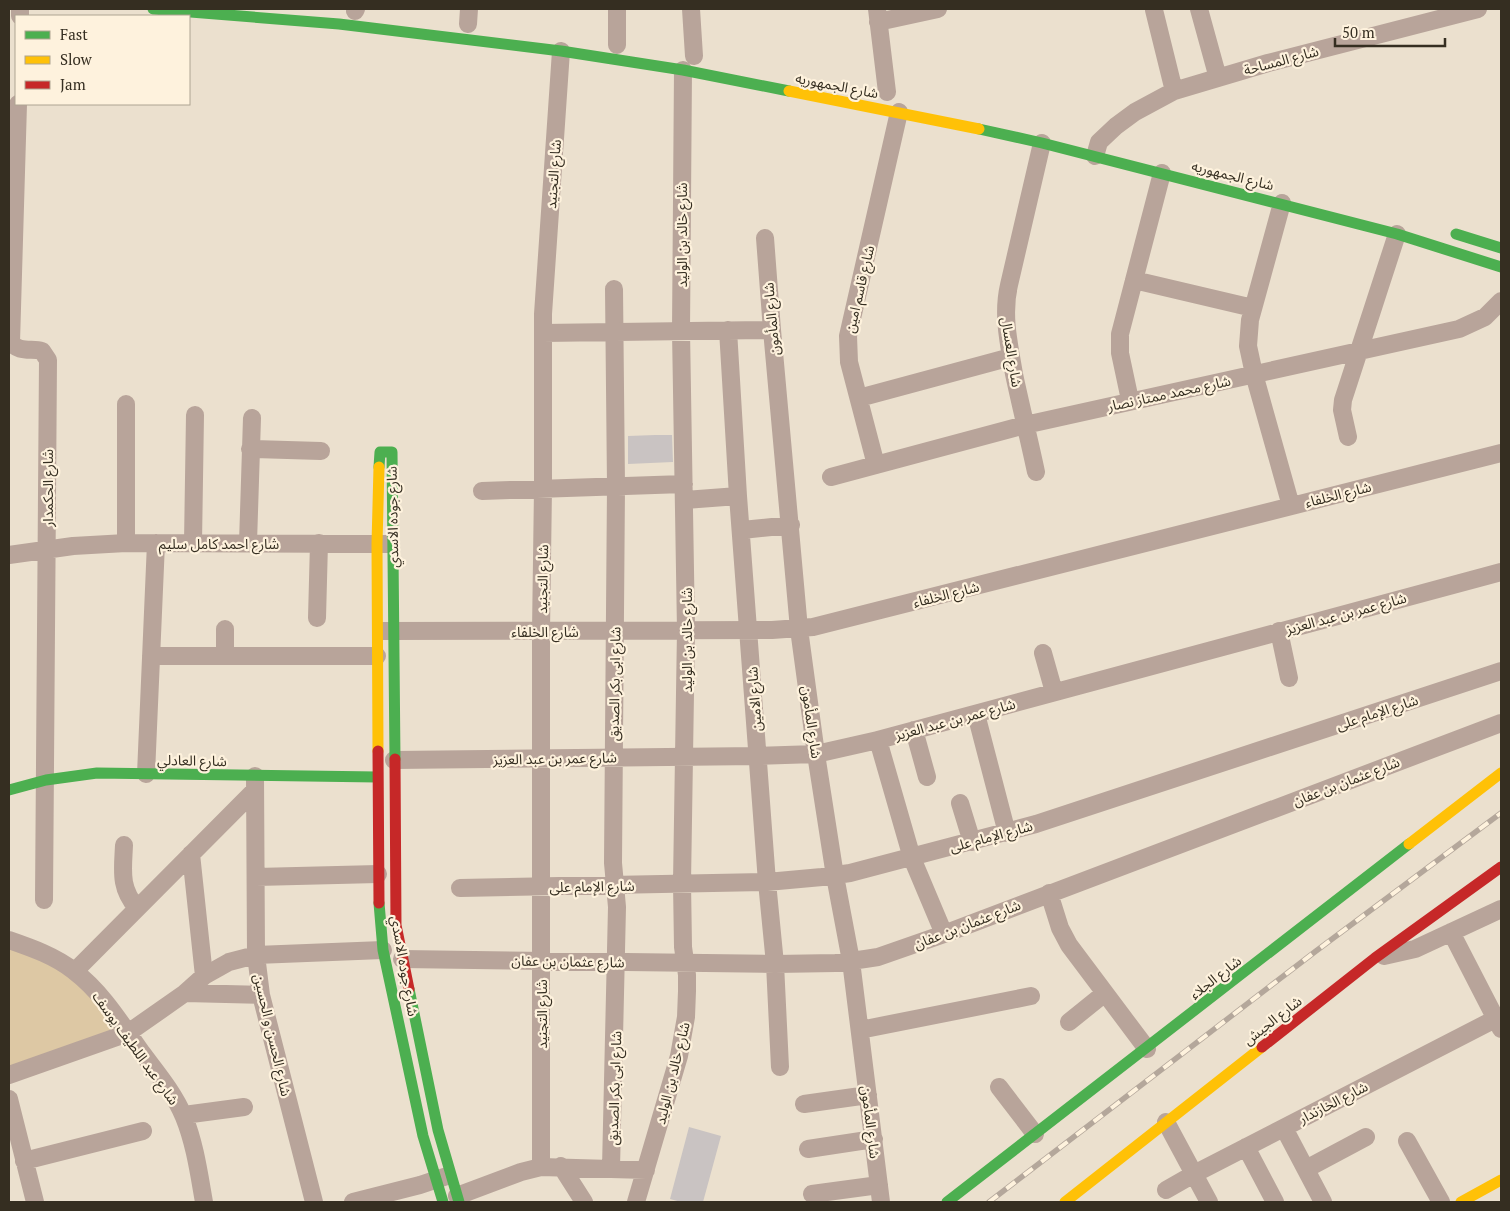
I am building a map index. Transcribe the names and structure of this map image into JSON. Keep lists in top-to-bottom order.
{
  "streets": {
    "street": [
      "شارع المساحة",
      "شارع الجمهوريه",
      "شارع التجنيد",
      "شارع خالد بن الوليد",
      "شارع قاسم امين",
      "شارع المأمون",
      "شارع العسال",
      "شارع محمد ممتاز نصار",
      "شارع الحكمدار",
      "شارع الخلفاء",
      "شارع جوده الاسدي",
      "شارع احمد كامل سليم",
      "شارع عمر بن عبد العزيز",
      "شارع ابى بكر الصديق",
      "شارع الامين",
      "شارع الإمام على",
      "شارع العادلي",
      "شارع عثمان بن عفان",
      "شارع الجلاء",
      "شارع الجيش",
      "شارع الحسن و الحسين",
      "شارع عبد اللطيف يوسف",
      "شارع الخازندار"
    ]
  },
  "crossings": [
    ["شارع المساحة", "شارع الجمهوريه"],
    ["شارع الجمهوريه", "شارع التجنيد"],
    ["شارع الجمهوريه", "شارع خالد بن الوليد"],
    ["شارع الجمهوريه", "شارع قاسم امين"],
    ["شارع الجمهوريه", "شارع العسال"],
    ["شارع التجنيد", "شارع الخلفاء"],
    ["شارع التجنيد", "شارع عمر بن عبد العزيز"],
    ["شارع التجنيد", "شارع الإمام على"],
    ["شارع التجنيد", "شارع عثمان بن عفان"],
    ["شارع خالد بن الوليد", "شارع الخلفاء"],
    ["شارع خالد بن الوليد", "شارع عمر بن عبد العزيز"],
    ["شارع خالد بن الوليد", "شارع الإمام على"],
    ["شارع خالد بن الوليد", "شارع عثمان بن عفان"],
    ["شارع قاسم امين", "شارع محمد ممتاز نصار"],
    ["شارع المأمون", "شارع الخلفاء"],
    ["شارع المأمون", "شارع عمر بن عبد العزيز"],
    ["شارع المأمون", "شارع الإمام على"],
    ["شارع المأمون", "شارع عثمان بن عفان"],
    ["شارع العسال", "شارع محمد ممتاز نصار"],
    ["شارع الحكمدار", "شارع احمد كامل سليم"],
    ["شارع الحكمدار", "شارع العادلي"],
    ["شارع الخلفاء", "شارع جوده الاسدي"],
    ["شارع الخلفاء", "شارع ابى بكر الصديق"],
    ["شارع الخلفاء", "شارع الامين"],
    ["شارع جوده الاسدي", "شارع احمد كامل سليم"],
    ["شارع جوده الاسدي", "شارع عمر بن عبد العزيز"],
    ["شارع جوده الاسدي", "شارع العادلي"],
    ["شارع جوده الاسدي", "شارع عثمان بن عفان"],
    ["شارع عمر بن عبد العزيز", "شارع ابى بكر الصديق"],
    ["شارع عمر بن عبد العزيز", "شارع الامين"],
    ["شارع ابى بكر الصديق", "شارع الإمام على"],
    ["شارع ابى بكر الصديق", "شارع عثمان بن عفان"],
    ["شارع الامين", "شارع الإمام على"],
    ["شارع الامين", "شارع عثمان بن عفان"],
    ["شارع العادلي", "شارع الحسن و الحسين"]
  ],
  "legend": ["Fast", "Slow", "Jam"],
  "scale_bar": "50 m"
}
